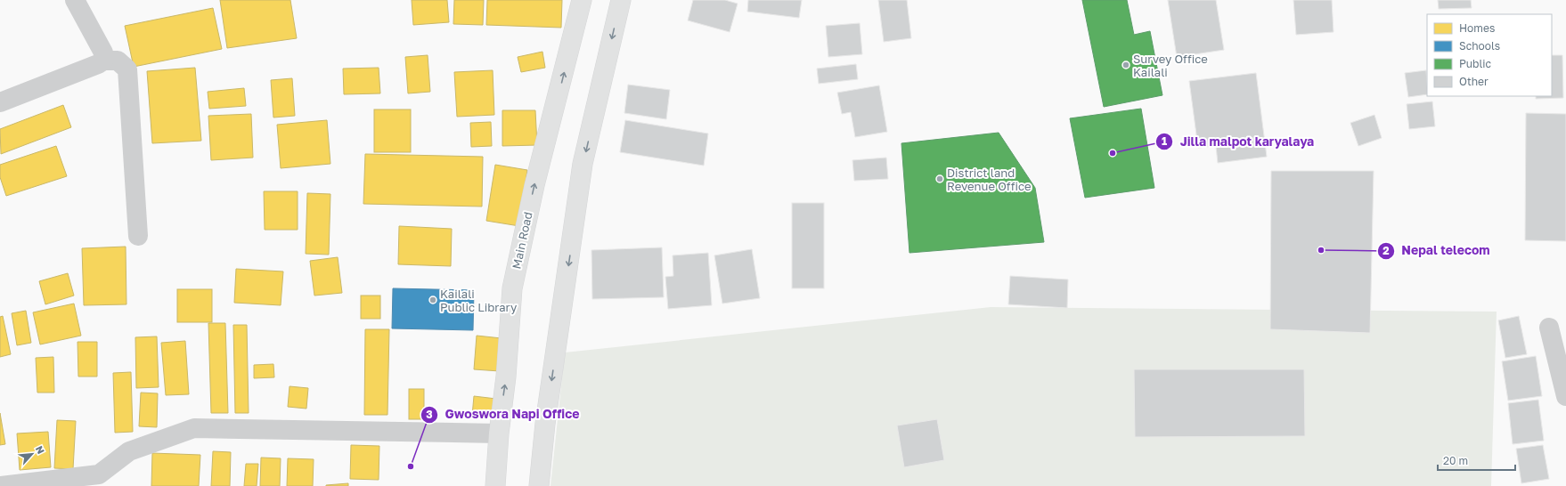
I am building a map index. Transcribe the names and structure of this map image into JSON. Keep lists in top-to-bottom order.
{
  "streets": {
    "main road": ["Main Road"]
  },
  "places": [
    "Survey Office Kailali",
    "Jilla malpot karyalaya",
    "District land Revenue Office",
    "Nepal telecom",
    "Kailali Public Library",
    "Gwoswora Napi Office"
  ],
  "legend": [
    "Homes",
    "Schools",
    "Public",
    "Other"
  ],
  "scale_bar": "20 m",
  "north": "top right"
}
